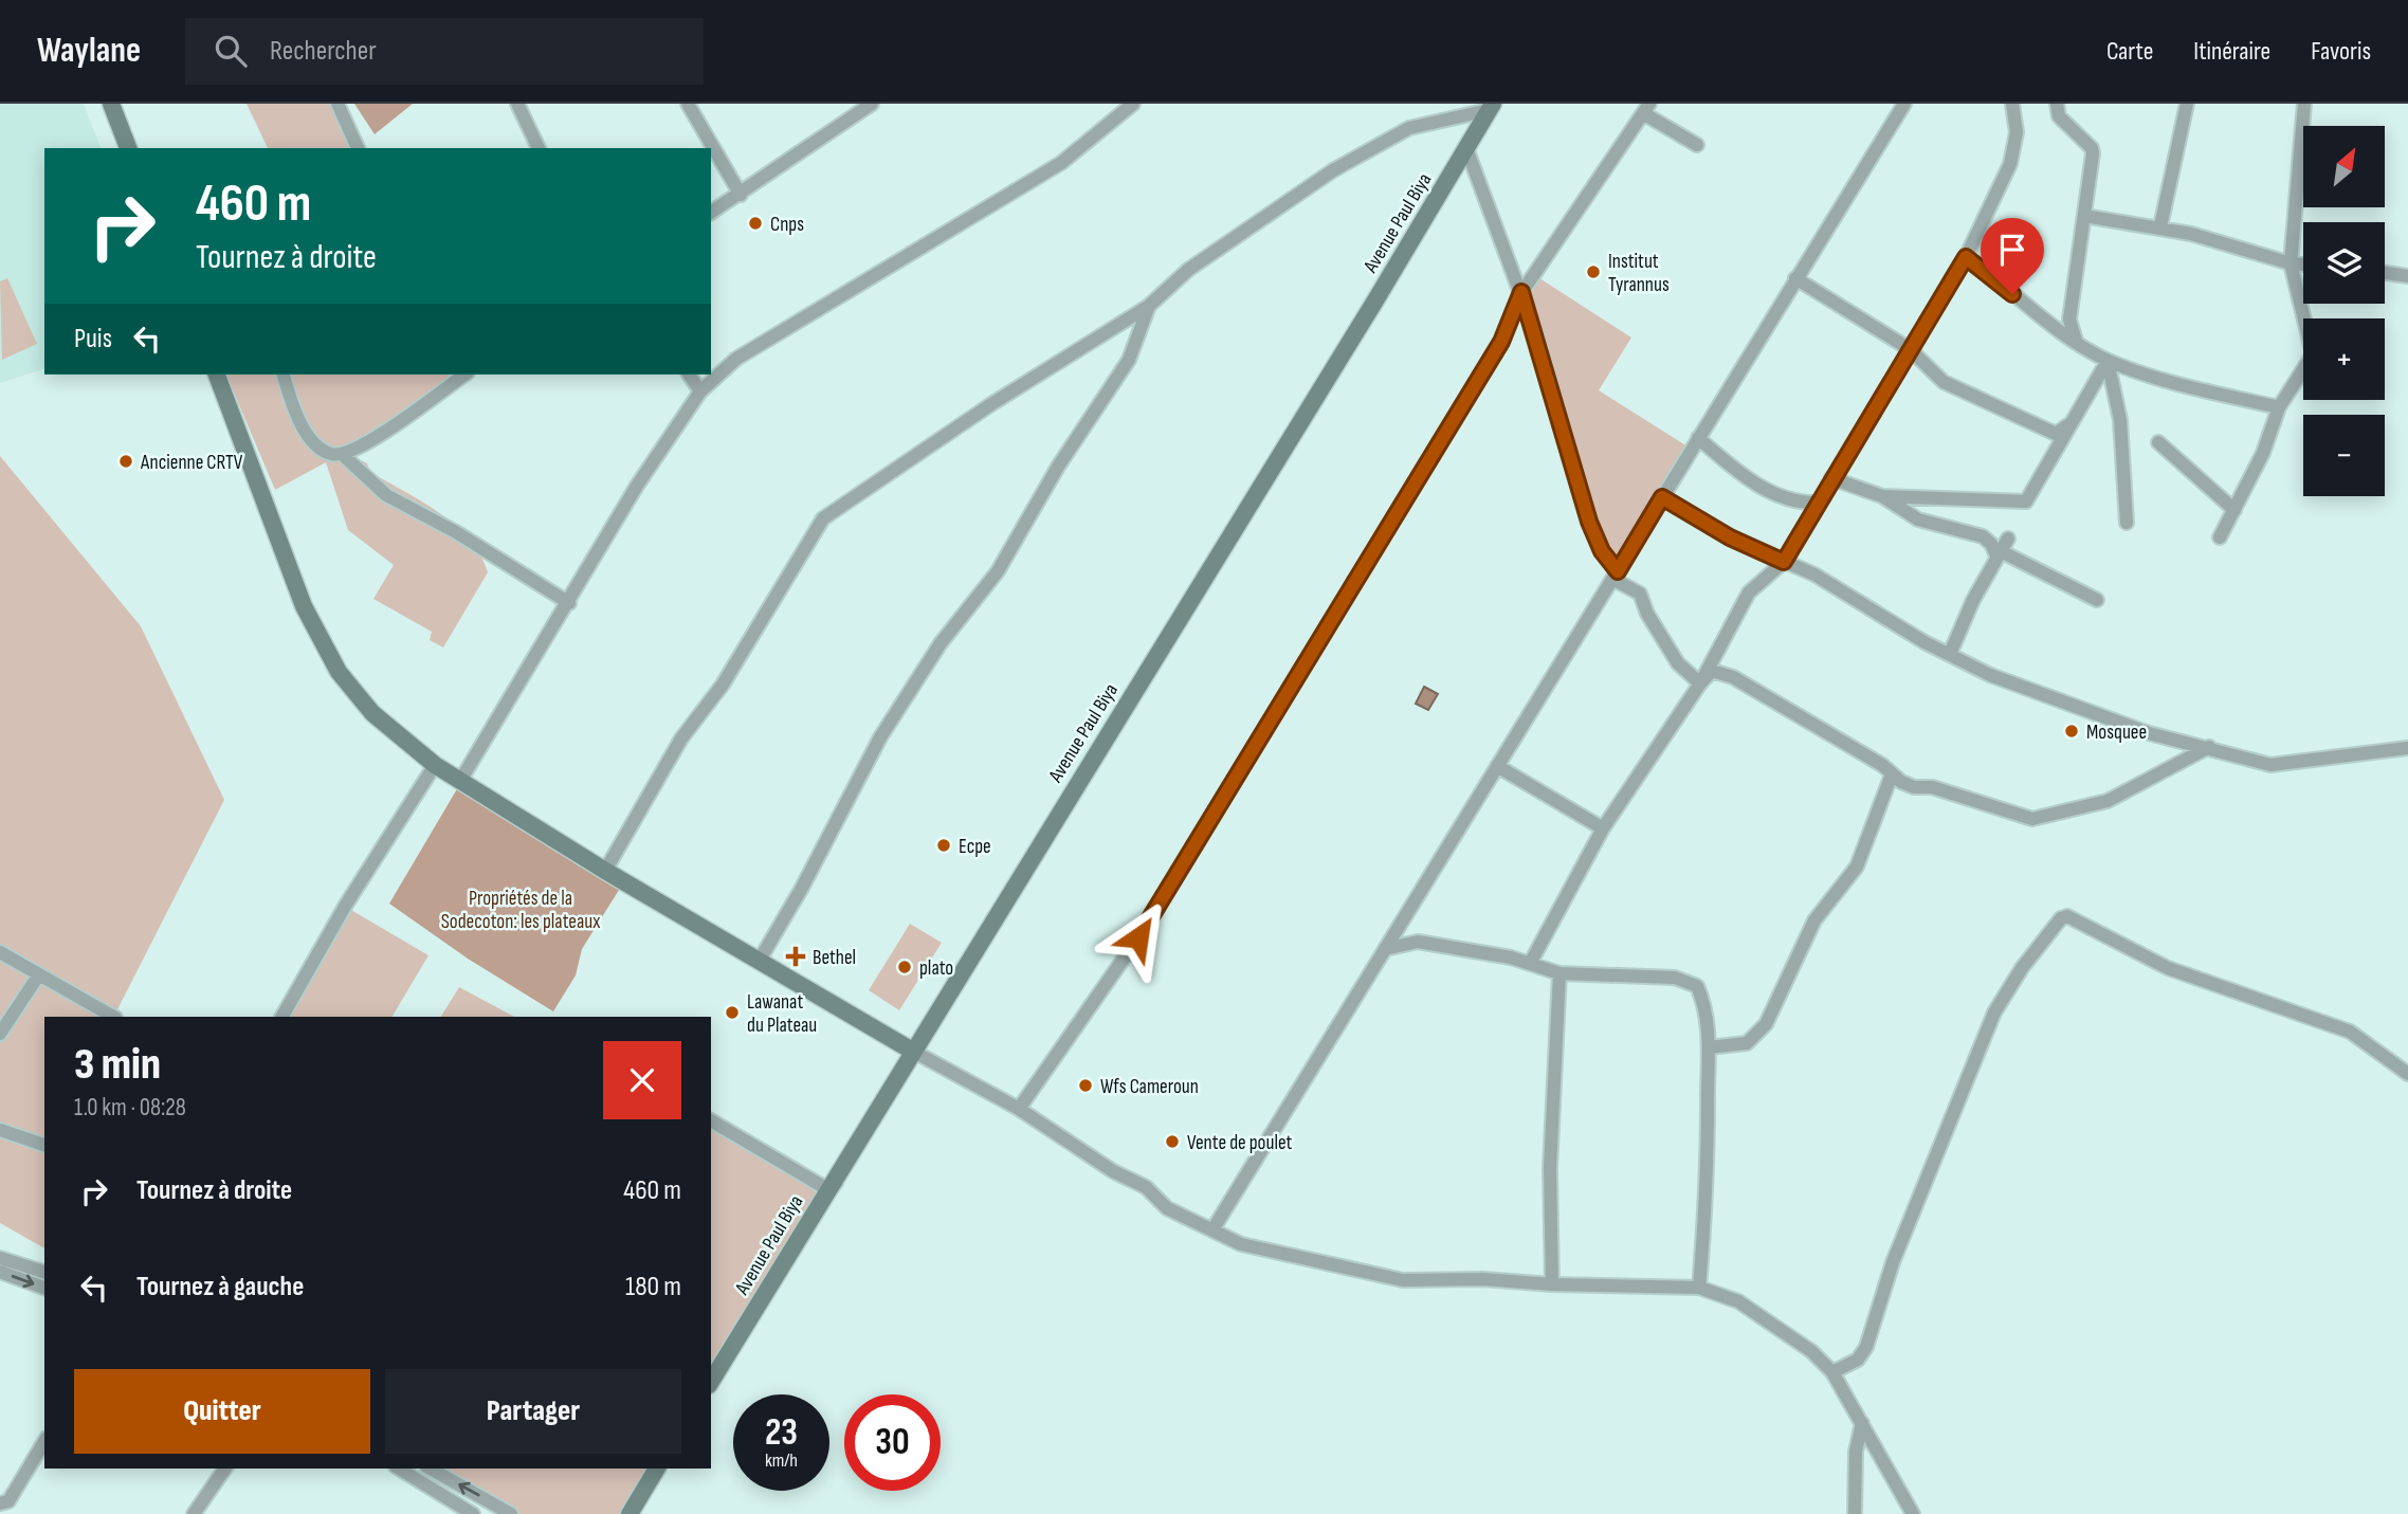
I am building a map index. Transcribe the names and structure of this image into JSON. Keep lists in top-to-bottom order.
{
  "streets": {
    "main road": ["Avenue Paul Biya"]
  },
  "parks": ["Propriétés de la Sodecoton: les plateaux"],
  "places": {
    "other": [
      "Cnps",
      "Institut Tyrannus",
      "Ancienne CRTV",
      "Mosquee",
      "Ecpe",
      "plato",
      "Lawanat du Plateau",
      "Wfs Cameroun",
      "Vente de poulet"
    ],
    "health": ["Bethel"]
  },
  "north": "top right",
  "page": {
    "header": "Waylane",
    "search": "Rechercher",
    "nav": ["Carte", "Itinéraire", "Favoris"],
    "map_buttons": ["+", "−"],
    "turn": ["460 m", "Tournez à droite"],
    "then": "Puis",
    "heading": ["3 min", "1.0 km · 08:28"],
    "list": [
      {
        "name": "Tournez à droite",
        "value": "460 m"
      },
      {
        "name": "Tournez à gauche",
        "value": "180 m"
      }
    ],
    "buttons": ["Quitter", "Partager"],
    "speed": "23 km/h",
    "limit": "30"
  }
}
